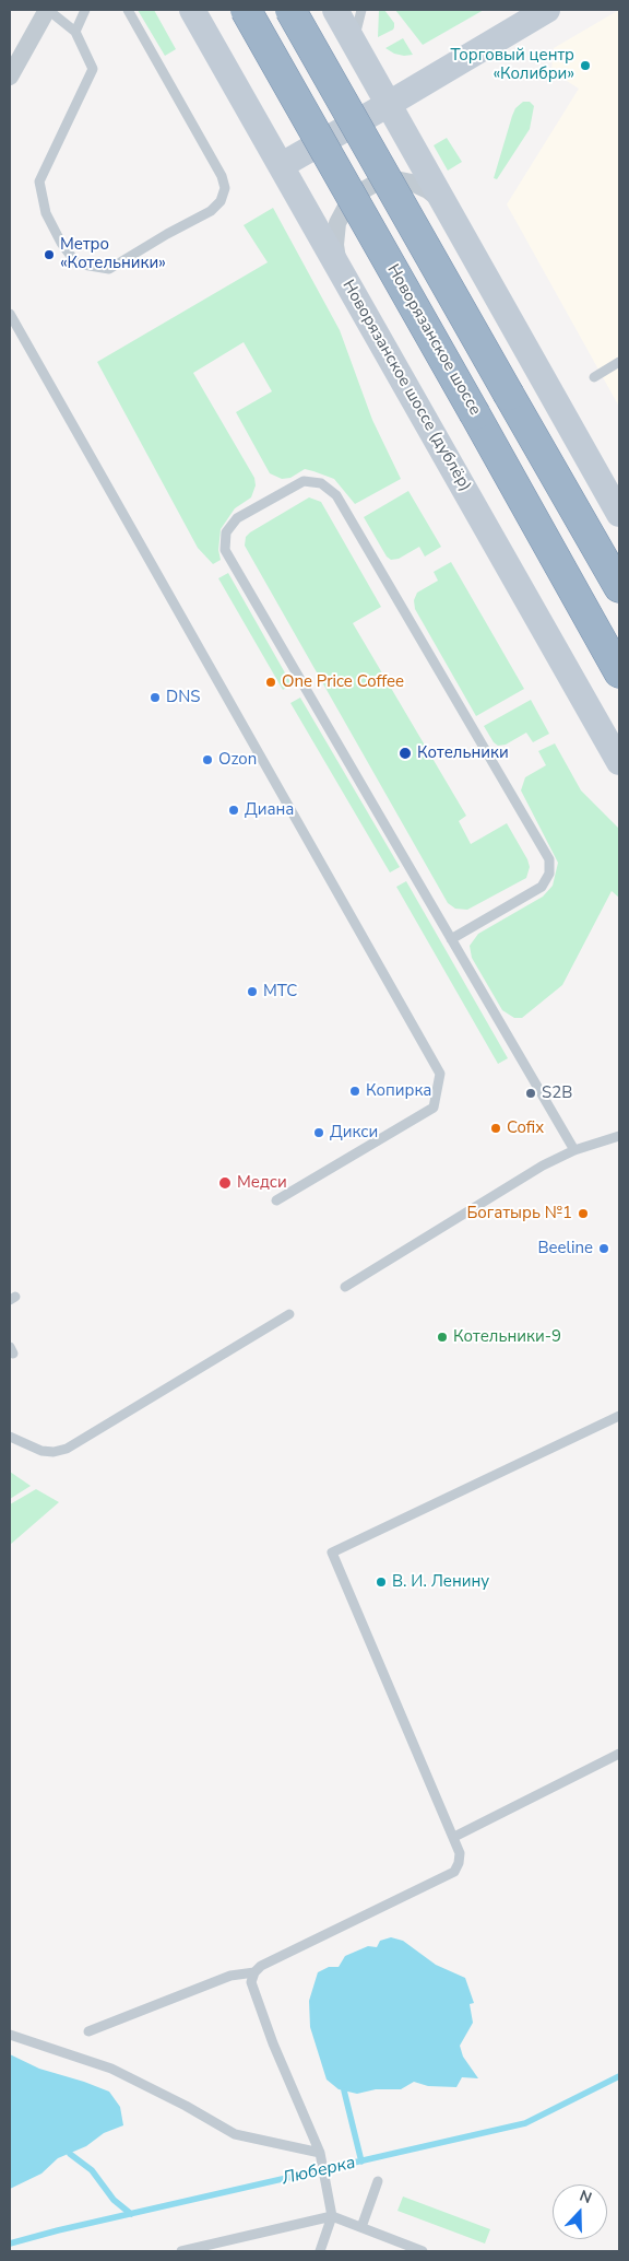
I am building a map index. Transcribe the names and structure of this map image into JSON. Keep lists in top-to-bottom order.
{
  "streets": {
    "highway": ["Новорязанское шоссе"],
    "main road": ["Новорязанское шоссе (дублёр)"]
  },
  "water": ["Люберка"],
  "places": [
    "Торговый центр «Колибри»",
    "Метро «Котельники»",
    "One Price Coffee",
    "DNS",
    "Котельники",
    "Ozon",
    "Диана",
    "МТС",
    "Копирка",
    "S2B",
    "Cofix",
    "Дикси",
    "Медси",
    "Богатырь №1",
    "Beeline",
    "Котельники-9",
    "В. И. Ленину"
  ],
  "north": "top"
}
